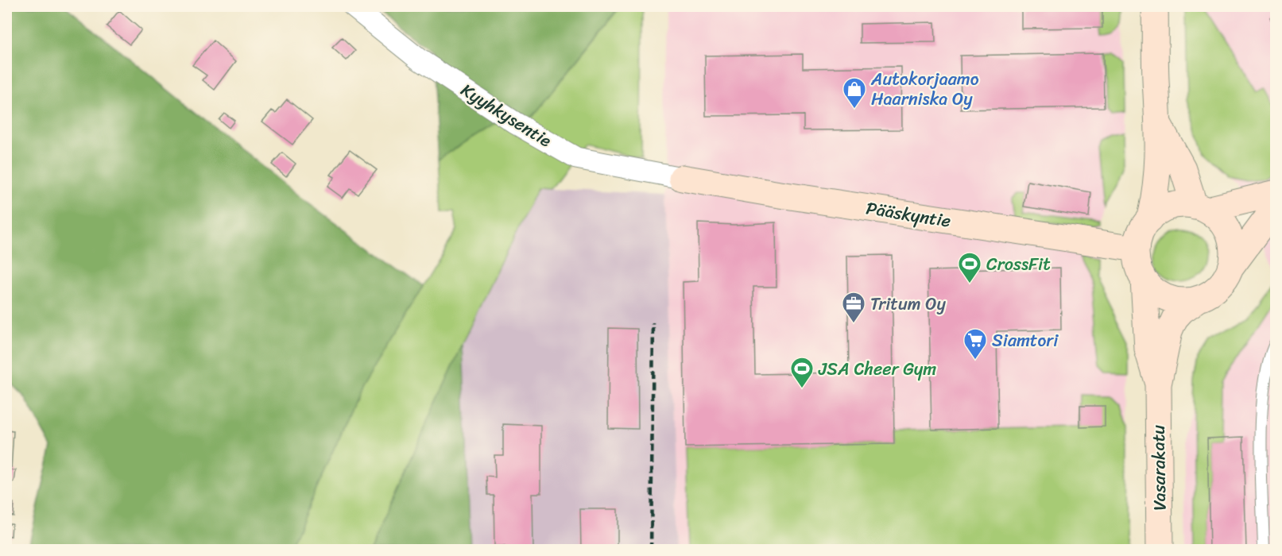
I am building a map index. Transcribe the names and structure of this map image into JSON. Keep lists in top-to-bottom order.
{
  "streets": {
    "street": ["Kyyhkysentie", "Pääskyntie", "Vasarakatu"]
  },
  "crossings": [
    ["Kyyhkysentie", "Pääskyntie"],
    ["Pääskyntie", "Vasarakatu"]
  ],
  "places": {
    "shop": ["Autokorjaamo Haarniska Oy"],
    "sports": ["CrossFit", "JSA Cheer Gym"],
    "office": ["Tritum Oy"],
    "supermarket": ["Siamtori"]
  }
}
